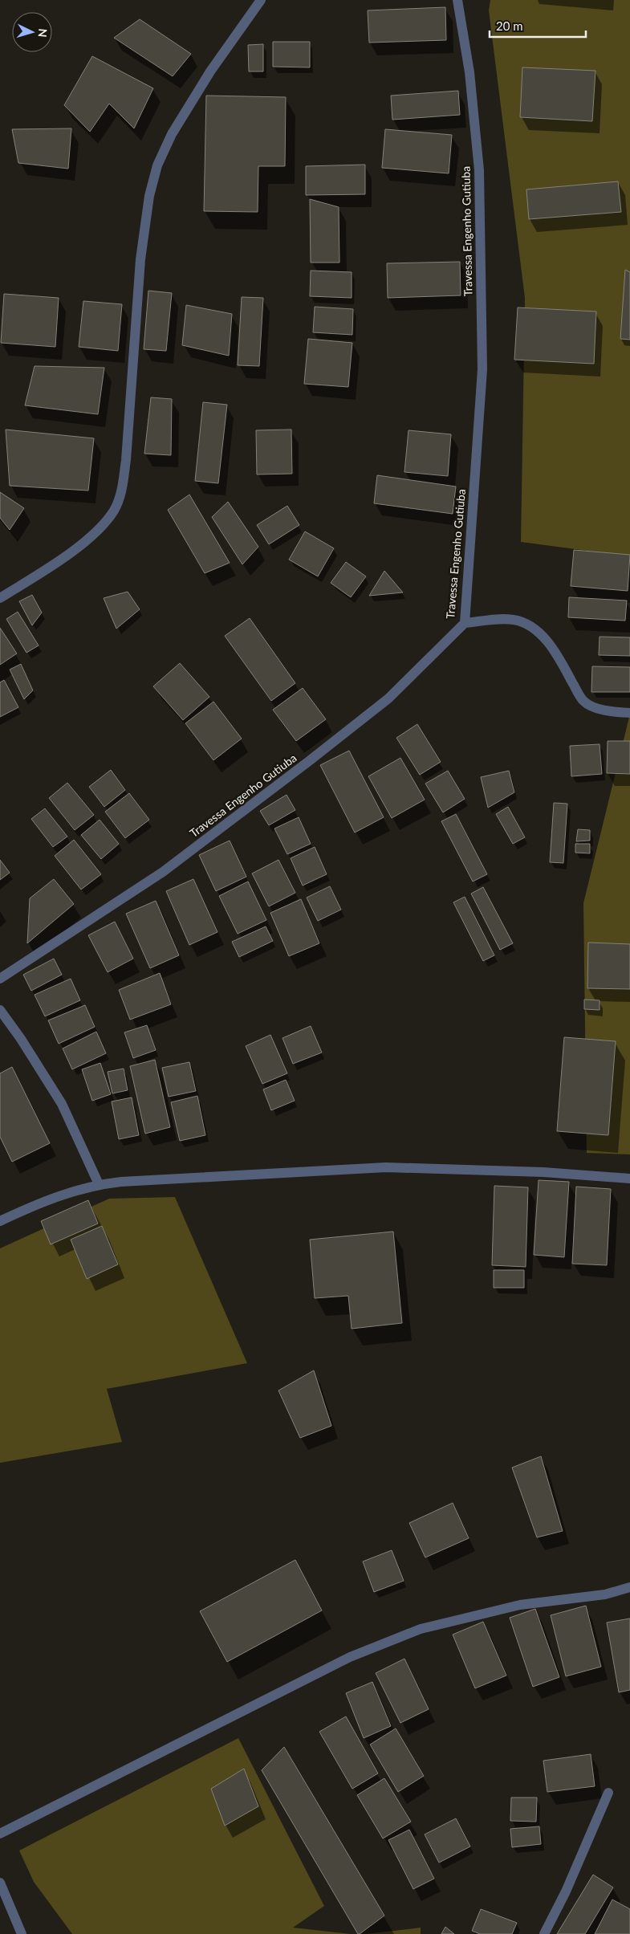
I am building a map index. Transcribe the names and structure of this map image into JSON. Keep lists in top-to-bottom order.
{
  "streets": {
    "street": ["Travessa Engenho Gutiuba"]
  },
  "scale_bar": "20 m",
  "north": "right"
}
